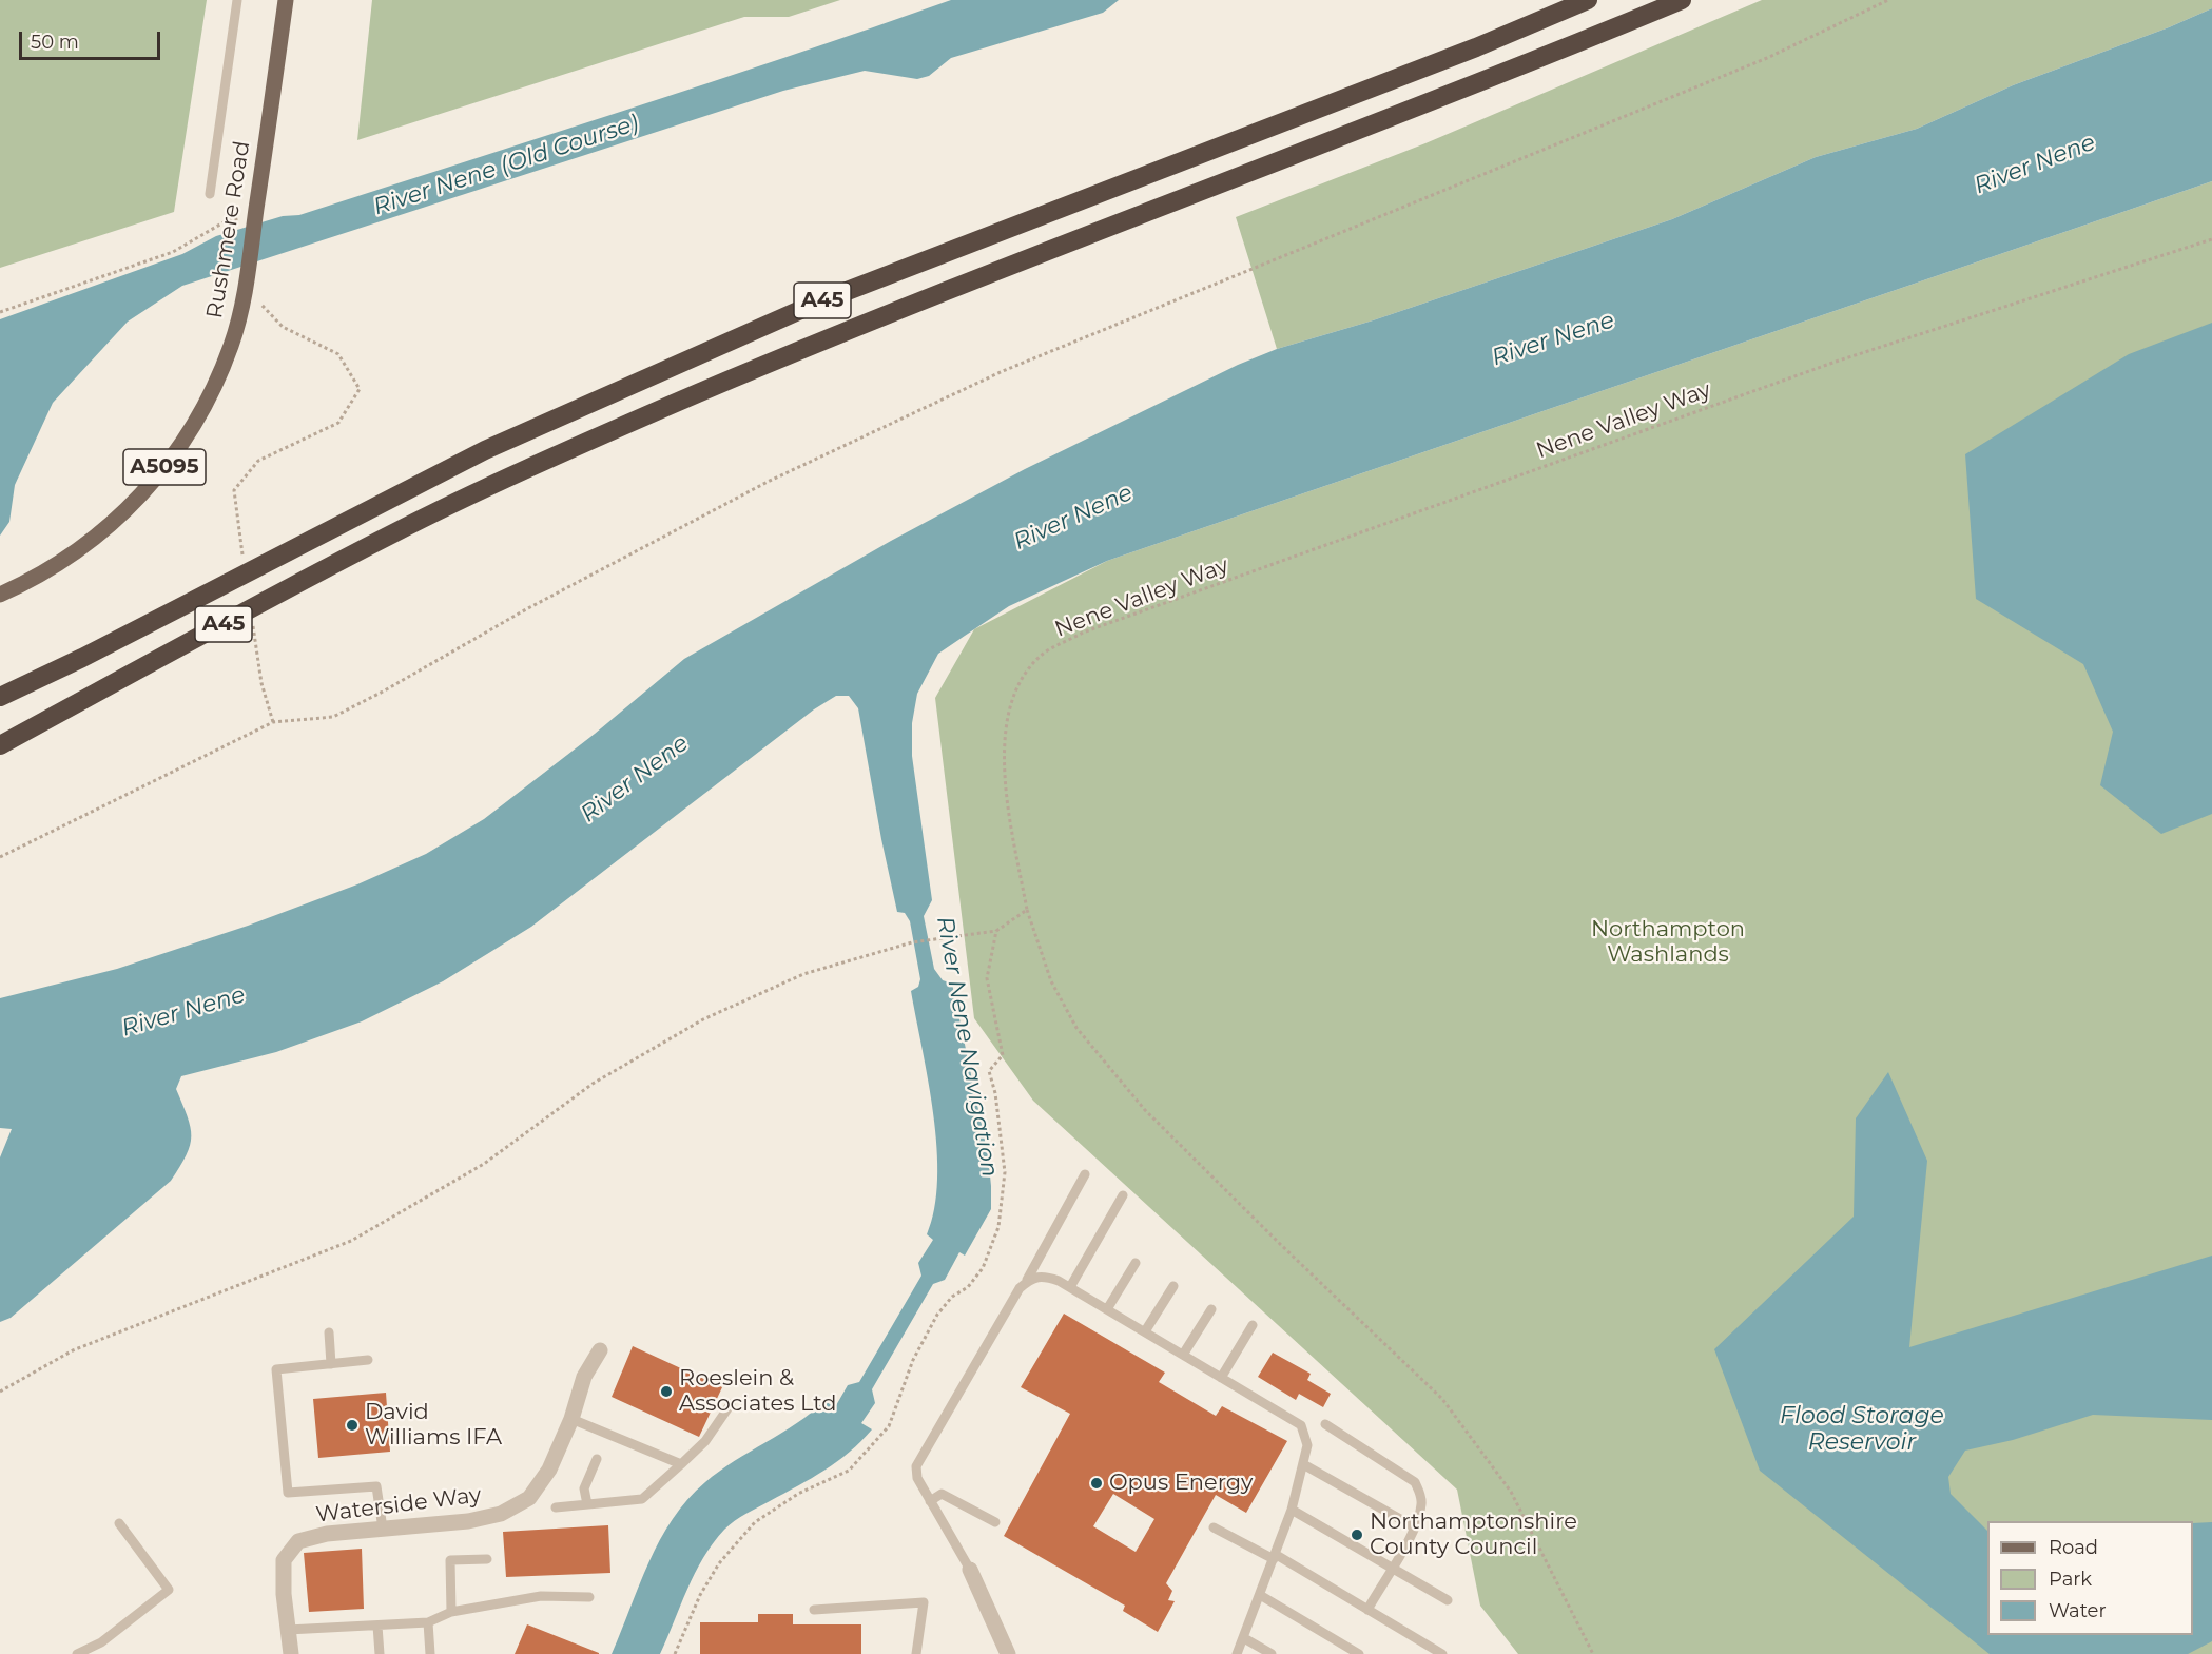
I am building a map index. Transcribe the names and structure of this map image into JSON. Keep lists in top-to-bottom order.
{
  "streets": {
    "highway": ["A45"],
    "main road": ["Rushmere Road", "A5095"],
    "street": ["Waterside Way"],
    "path": ["Nene Valley Way"]
  },
  "water": [
    "River Nene",
    "River Nene (Old Course)",
    "River Nene Navigation",
    "Flood Storage Reservoir"
  ],
  "parks": ["Northampton Washlands"],
  "places": [
    "Roeslein & Associates Ltd",
    "David Williams IFA",
    "Opus Energy",
    "Northamptonshire County Council"
  ],
  "legend": ["Road", "Park", "Water"],
  "scale_bar": "50 m"
}
